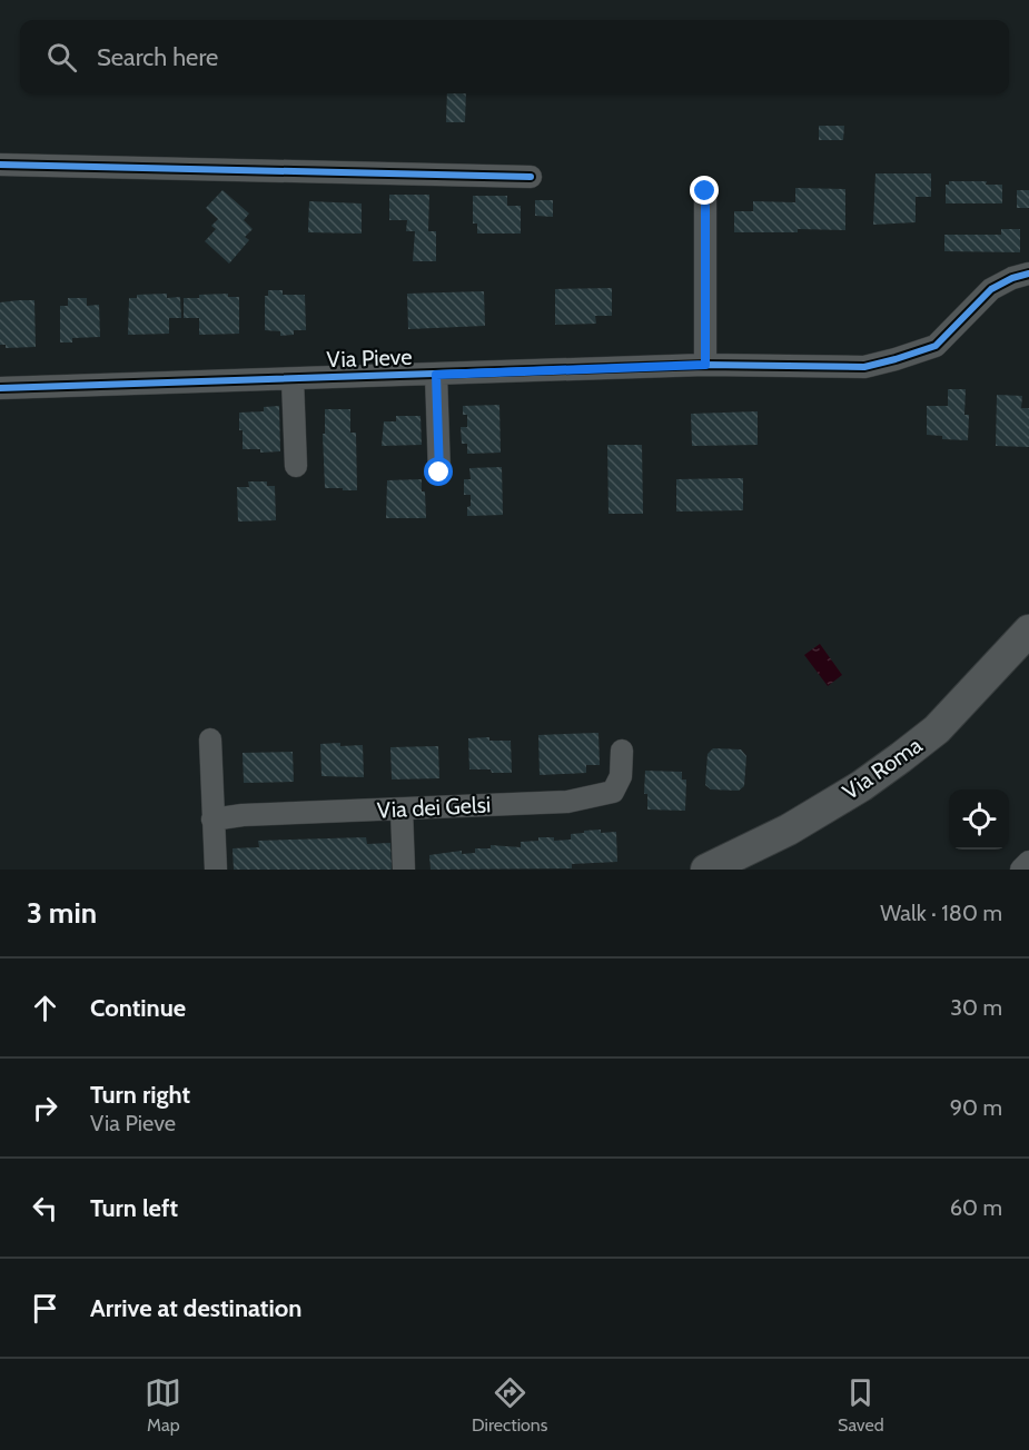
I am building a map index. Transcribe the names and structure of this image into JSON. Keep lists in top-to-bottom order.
{
  "streets": {
    "main road": ["Via Roma"],
    "street": ["Via Pieve", "Via dei Gelsi"]
  },
  "page": {
    "search": "Search here",
    "heading": ["3 min", "Walk · 180 m"],
    "list": [
      ["Continue", "30 m"],
      ["Turn right", "Via Pieve", "90 m"],
      ["Turn left", "60 m"],
      "Arrive at destination"
    ],
    "nav": ["Map", "Directions", "Saved"]
  }
}
